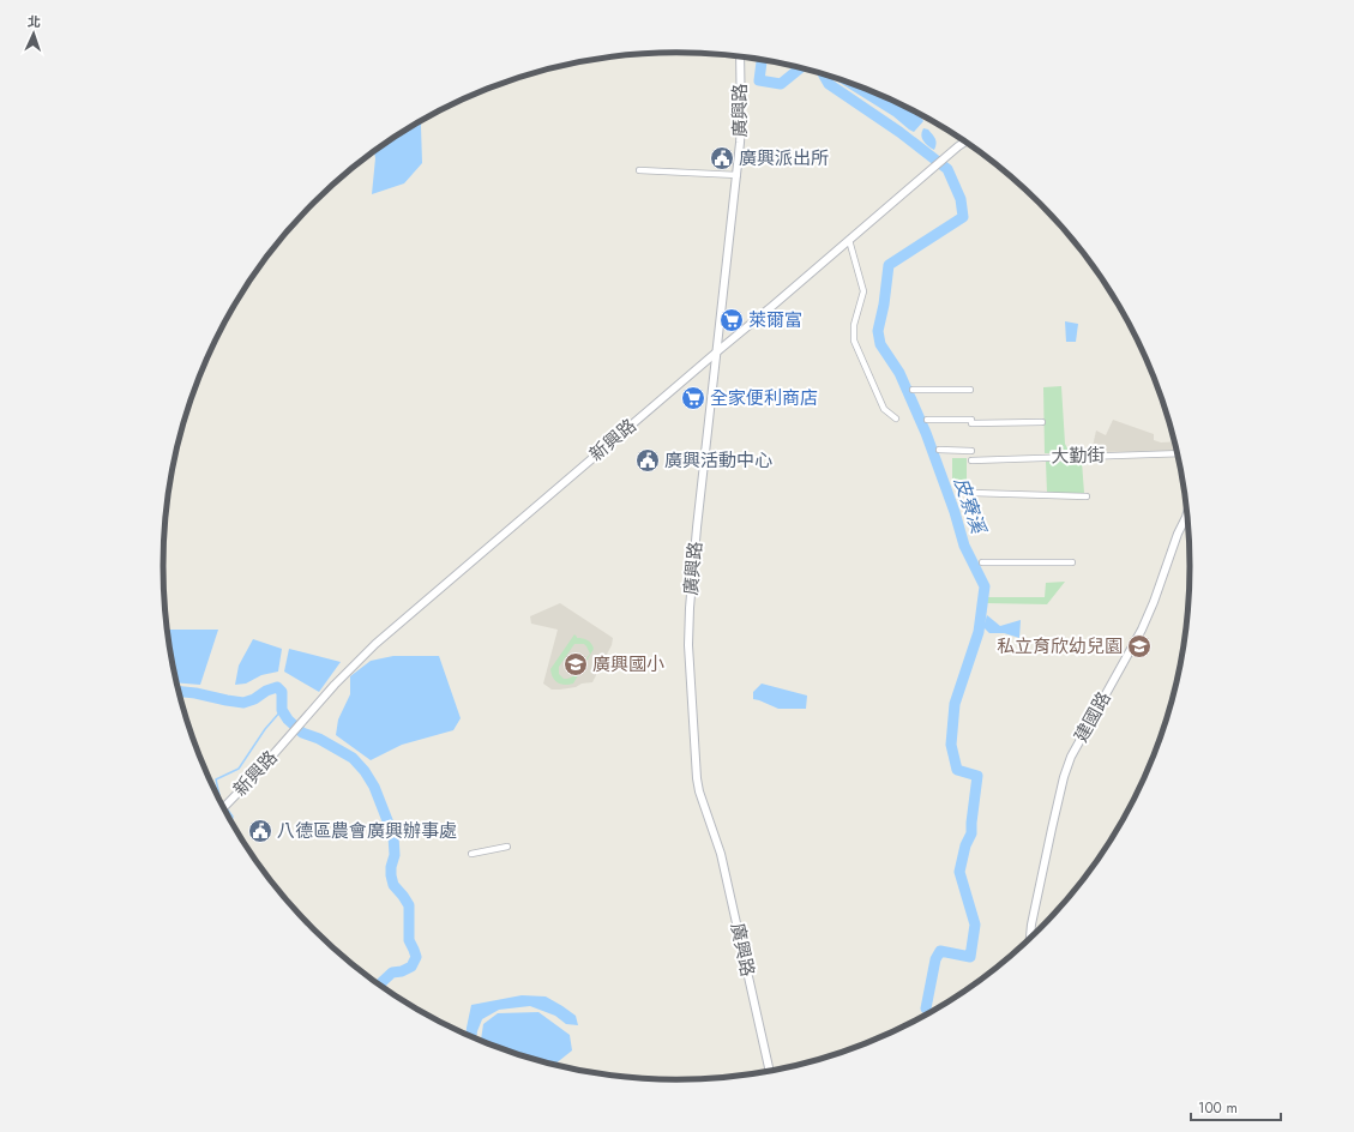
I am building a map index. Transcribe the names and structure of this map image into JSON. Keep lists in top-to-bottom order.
{
  "streets": {
    "street": [
      "廣興路",
      "新興路",
      "大勤街",
      "建國路"
    ]
  },
  "crossings": [
    ["廣興路", "新興路"]
  ],
  "water": ["皮寮溪"],
  "places": {
    "public building": ["廣興派出所", "廣興活動中心", "八德區農會廣興辦事處"],
    "supermarket": ["萊爾富", "全家便利商店"],
    "school or university": ["私立育欣幼兒園", "廣興國小"]
  },
  "scale_bar": "100 m",
  "north": "top"
}
